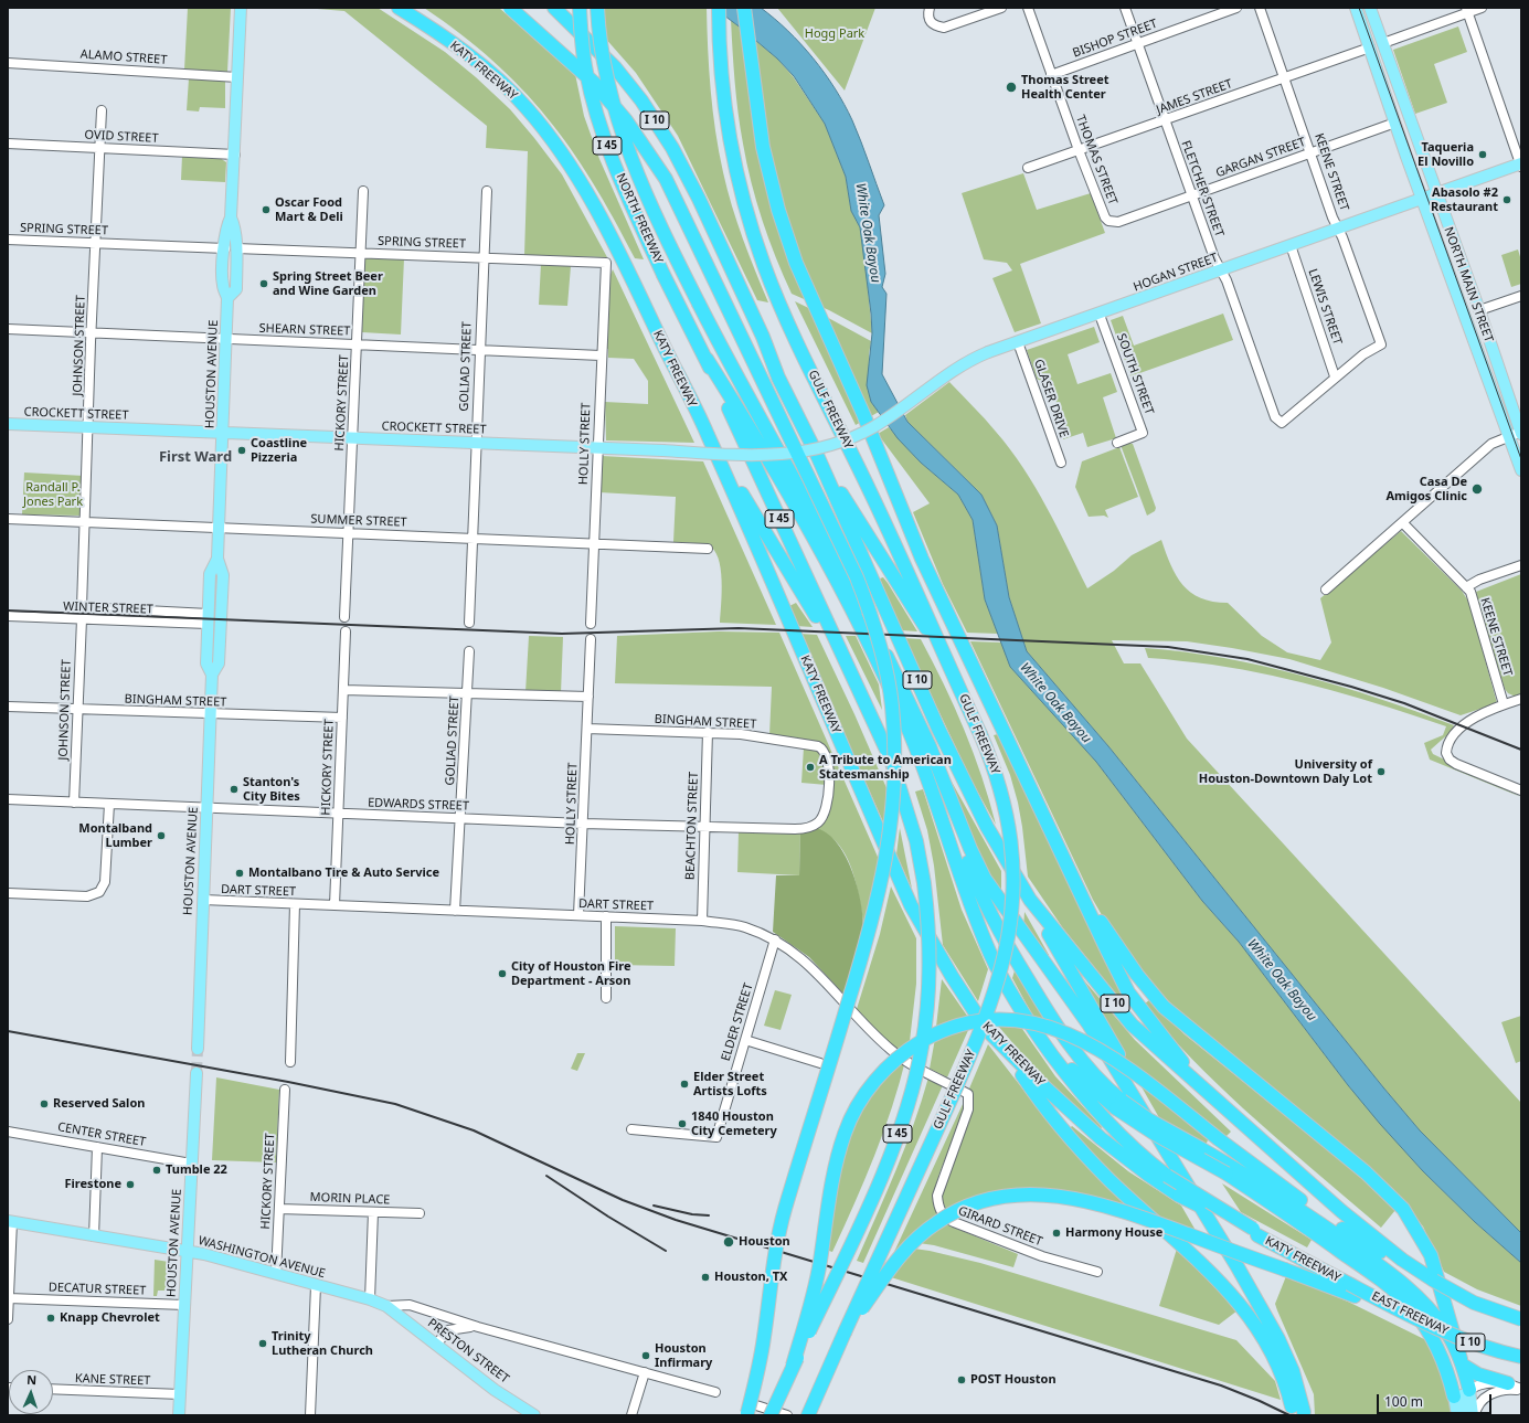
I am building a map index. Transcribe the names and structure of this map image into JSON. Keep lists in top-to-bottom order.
{
  "streets": {
    "highway": [
      "KATY FREEWAY",
      "I 10",
      "I 45",
      "NORTH FREEWAY",
      "GULF FREEWAY",
      "EAST FREEWAY"
    ],
    "main road": [
      "HOGAN STREET",
      "NORTH MAIN STREET",
      "HOUSTON AVENUE",
      "CROCKETT STREET",
      "WASHINGTON AVENUE",
      "PRESTON STREET"
    ],
    "street": [
      "BISHOP STREET",
      "ALAMO STREET",
      "JAMES STREET",
      "OVID STREET",
      "GARGAN STREET",
      "THOMAS STREET",
      "KEENE STREET",
      "FLETCHER STREET",
      "SPRING STREET",
      "LEWIS STREET",
      "SHEARN STREET",
      "JOHNSON STREET",
      "GOLIAD STREET",
      "SOUTH STREET",
      "GLASER DRIVE",
      "HICKORY STREET",
      "HOLLY STREET",
      "SUMMER STREET",
      "WINTER STREET",
      "BINGHAM STREET",
      "EDWARDS STREET",
      "BEACHTON STREET",
      "DART STREET",
      "ELDER STREET",
      "CENTER STREET",
      "MORIN PLACE",
      "GIRARD STREET",
      "DECATUR STREET",
      "KANE STREET"
    ]
  },
  "crossings": [
    ["BISHOP STREET", "THOMAS STREET"],
    ["BISHOP STREET", "FLETCHER STREET"],
    ["ALAMO STREET", "HOUSTON AVENUE"],
    ["KATY FREEWAY", "EAST FREEWAY"],
    ["JAMES STREET", "THOMAS STREET"],
    ["JAMES STREET", "KEENE STREET"],
    ["JAMES STREET", "FLETCHER STREET"],
    ["JAMES STREET", "NORTH MAIN STREET"],
    ["OVID STREET", "JOHNSON STREET"],
    ["OVID STREET", "HOUSTON AVENUE"],
    ["I 45", "NORTH FREEWAY"],
    ["GARGAN STREET", "THOMAS STREET"],
    ["GARGAN STREET", "KEENE STREET"],
    ["GARGAN STREET", "FLETCHER STREET"],
    ["GARGAN STREET", "NORTH MAIN STREET"],
    ["KEENE STREET", "FLETCHER STREET"],
    ["KEENE STREET", "HOGAN STREET"],
    ["KEENE STREET", "LEWIS STREET"],
    ["FLETCHER STREET", "HOGAN STREET"],
    ["FLETCHER STREET", "LEWIS STREET"],
    ["SPRING STREET", "JOHNSON STREET"],
    ["SPRING STREET", "GOLIAD STREET"],
    ["SPRING STREET", "HOUSTON AVENUE"],
    ["SPRING STREET", "HICKORY STREET"],
    ["SPRING STREET", "HOLLY STREET"],
    ["HOGAN STREET", "NORTH MAIN STREET"],
    ["HOGAN STREET", "LEWIS STREET"],
    ["HOGAN STREET", "SOUTH STREET"],
    ["HOGAN STREET", "GLASER DRIVE"],
    ["HOGAN STREET", "CROCKETT STREET"],
    ["SHEARN STREET", "JOHNSON STREET"],
    ["SHEARN STREET", "GOLIAD STREET"],
    ["SHEARN STREET", "HOUSTON AVENUE"],
    ["SHEARN STREET", "HICKORY STREET"],
    ["SHEARN STREET", "HOLLY STREET"],
    ["JOHNSON STREET", "CROCKETT STREET"],
    ["JOHNSON STREET", "SUMMER STREET"],
    ["JOHNSON STREET", "WINTER STREET"],
    ["JOHNSON STREET", "BINGHAM STREET"],
    ["JOHNSON STREET", "EDWARDS STREET"],
    ["GOLIAD STREET", "CROCKETT STREET"],
    ["GOLIAD STREET", "SUMMER STREET"],
    ["GOLIAD STREET", "EDWARDS STREET"],
    ["GOLIAD STREET", "DART STREET"],
    ["HOUSTON AVENUE", "CROCKETT STREET"],
    ["HOUSTON AVENUE", "SUMMER STREET"],
    ["HOUSTON AVENUE", "WINTER STREET"],
    ["HOUSTON AVENUE", "BINGHAM STREET"],
    ["HOUSTON AVENUE", "EDWARDS STREET"],
    ["HOUSTON AVENUE", "DART STREET"],
    ["HOUSTON AVENUE", "CENTER STREET"],
    ["HOUSTON AVENUE", "WASHINGTON AVENUE"],
    ["HOUSTON AVENUE", "DECATUR STREET"],
    ["HOUSTON AVENUE", "KANE STREET"],
    ["HICKORY STREET", "CROCKETT STREET"],
    ["HICKORY STREET", "SUMMER STREET"],
    ["HICKORY STREET", "BINGHAM STREET"],
    ["HICKORY STREET", "EDWARDS STREET"],
    ["HICKORY STREET", "DART STREET"],
    ["HICKORY STREET", "MORIN PLACE"],
    ["HICKORY STREET", "WASHINGTON AVENUE"],
    ["CROCKETT STREET", "HOLLY STREET"],
    ["HOLLY STREET", "SUMMER STREET"],
    ["HOLLY STREET", "BINGHAM STREET"],
    ["HOLLY STREET", "EDWARDS STREET"],
    ["HOLLY STREET", "DART STREET"],
    ["BINGHAM STREET", "EDWARDS STREET"],
    ["BINGHAM STREET", "BEACHTON STREET"],
    ["EDWARDS STREET", "BEACHTON STREET"],
    ["BEACHTON STREET", "DART STREET"],
    ["DART STREET", "ELDER STREET"],
    ["DART STREET", "GIRARD STREET"],
    ["WASHINGTON AVENUE", "PRESTON STREET"]
  ],
  "districts": ["First Ward"],
  "water": ["White Oak Bayou"],
  "parks": ["Hogg Park", "Randall P. Jones Park"],
  "places": [
    "Thomas Street Health Center",
    "Taqueria El Novillo",
    "Abasolo #2 Restaurant",
    "Oscar Food Mart & Deli",
    "Spring Street Beer and Wine Garden",
    "Coastline Pizzeria",
    "Casa De Amigos Clinic",
    "A Tribute to American Statesmanship",
    "University of Houston-Downtown Daly Lot",
    "Stanton's City Bites",
    "Montalband Lumber",
    "Montalbano Tire & Auto Service",
    "City of Houston Fire Department - Arson",
    "Elder Street Artists Lofts",
    "Reserved Salon",
    "1840 Houston City Cemetery",
    "Tumble 22",
    "Firestone",
    "Harmony House",
    "Houston",
    "Houston, TX",
    "Knapp Chevrolet",
    "Trinity Lutheran Church",
    "Houston Infirmary",
    "POST Houston"
  ],
  "scale_bar": "100 m",
  "north": "top"
}
